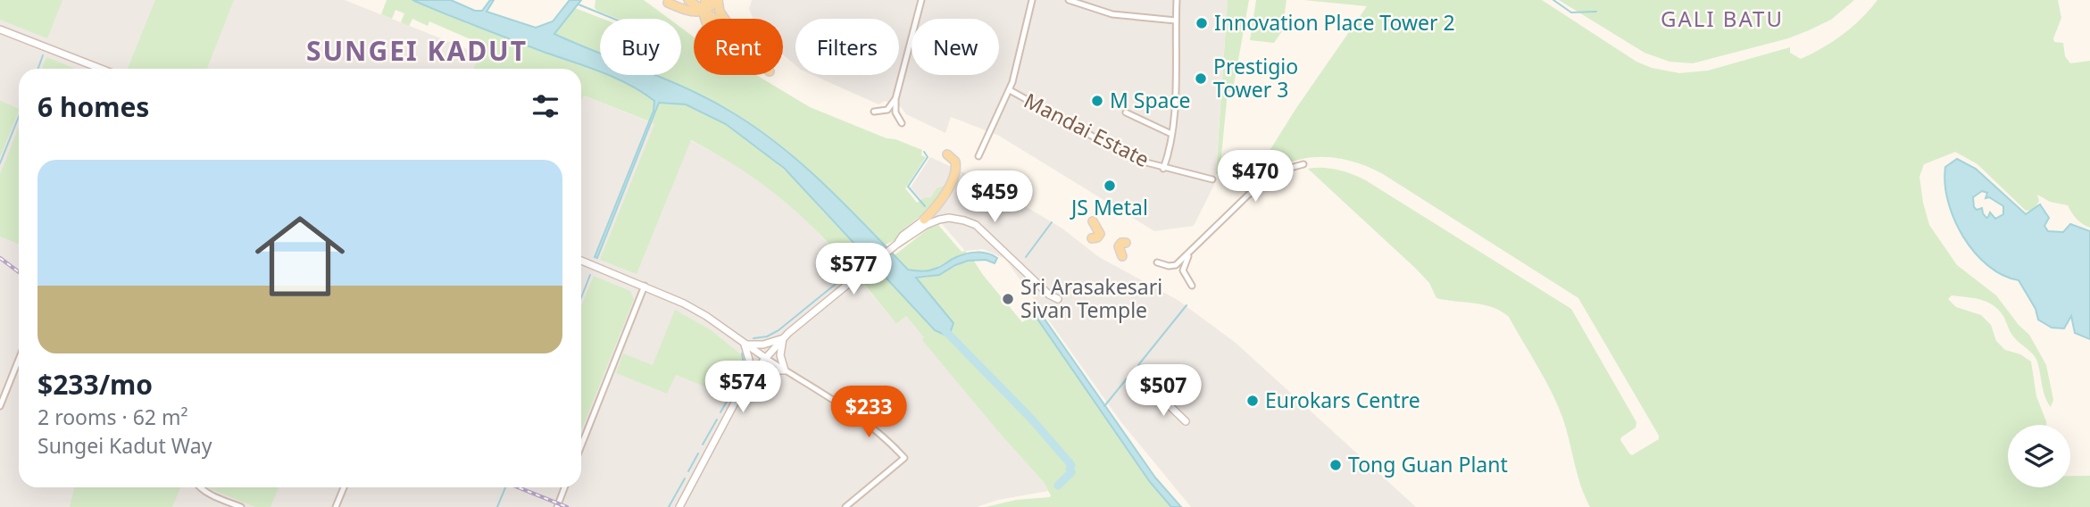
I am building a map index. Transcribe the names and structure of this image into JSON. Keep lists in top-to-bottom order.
{
  "streets": {
    "street": ["Mandai Estate"]
  },
  "districts": ["GALI BATU", "SUNGEI KADUT"],
  "places": [
    "Innovation Place Tower 2",
    "Prestigio Tower 3",
    "M Space",
    "JS Metal",
    "Sri Arasakesari Sivan Temple",
    "Eurokars Centre",
    "Tong Guan Plant"
  ],
  "page": {
    "chip": [
      "Buy",
      "Rent",
      "Filters",
      "New"
    ],
    "heading": "6 homes",
    "list": [
      {
        "name": "$233/mo",
        "note": "2 rooms · 62 m² · Sungei Kadut Way"
      }
    ],
    "price": [
      "$470",
      "$459",
      "$577",
      "$574",
      "$507",
      "$233"
    ]
  }
}
